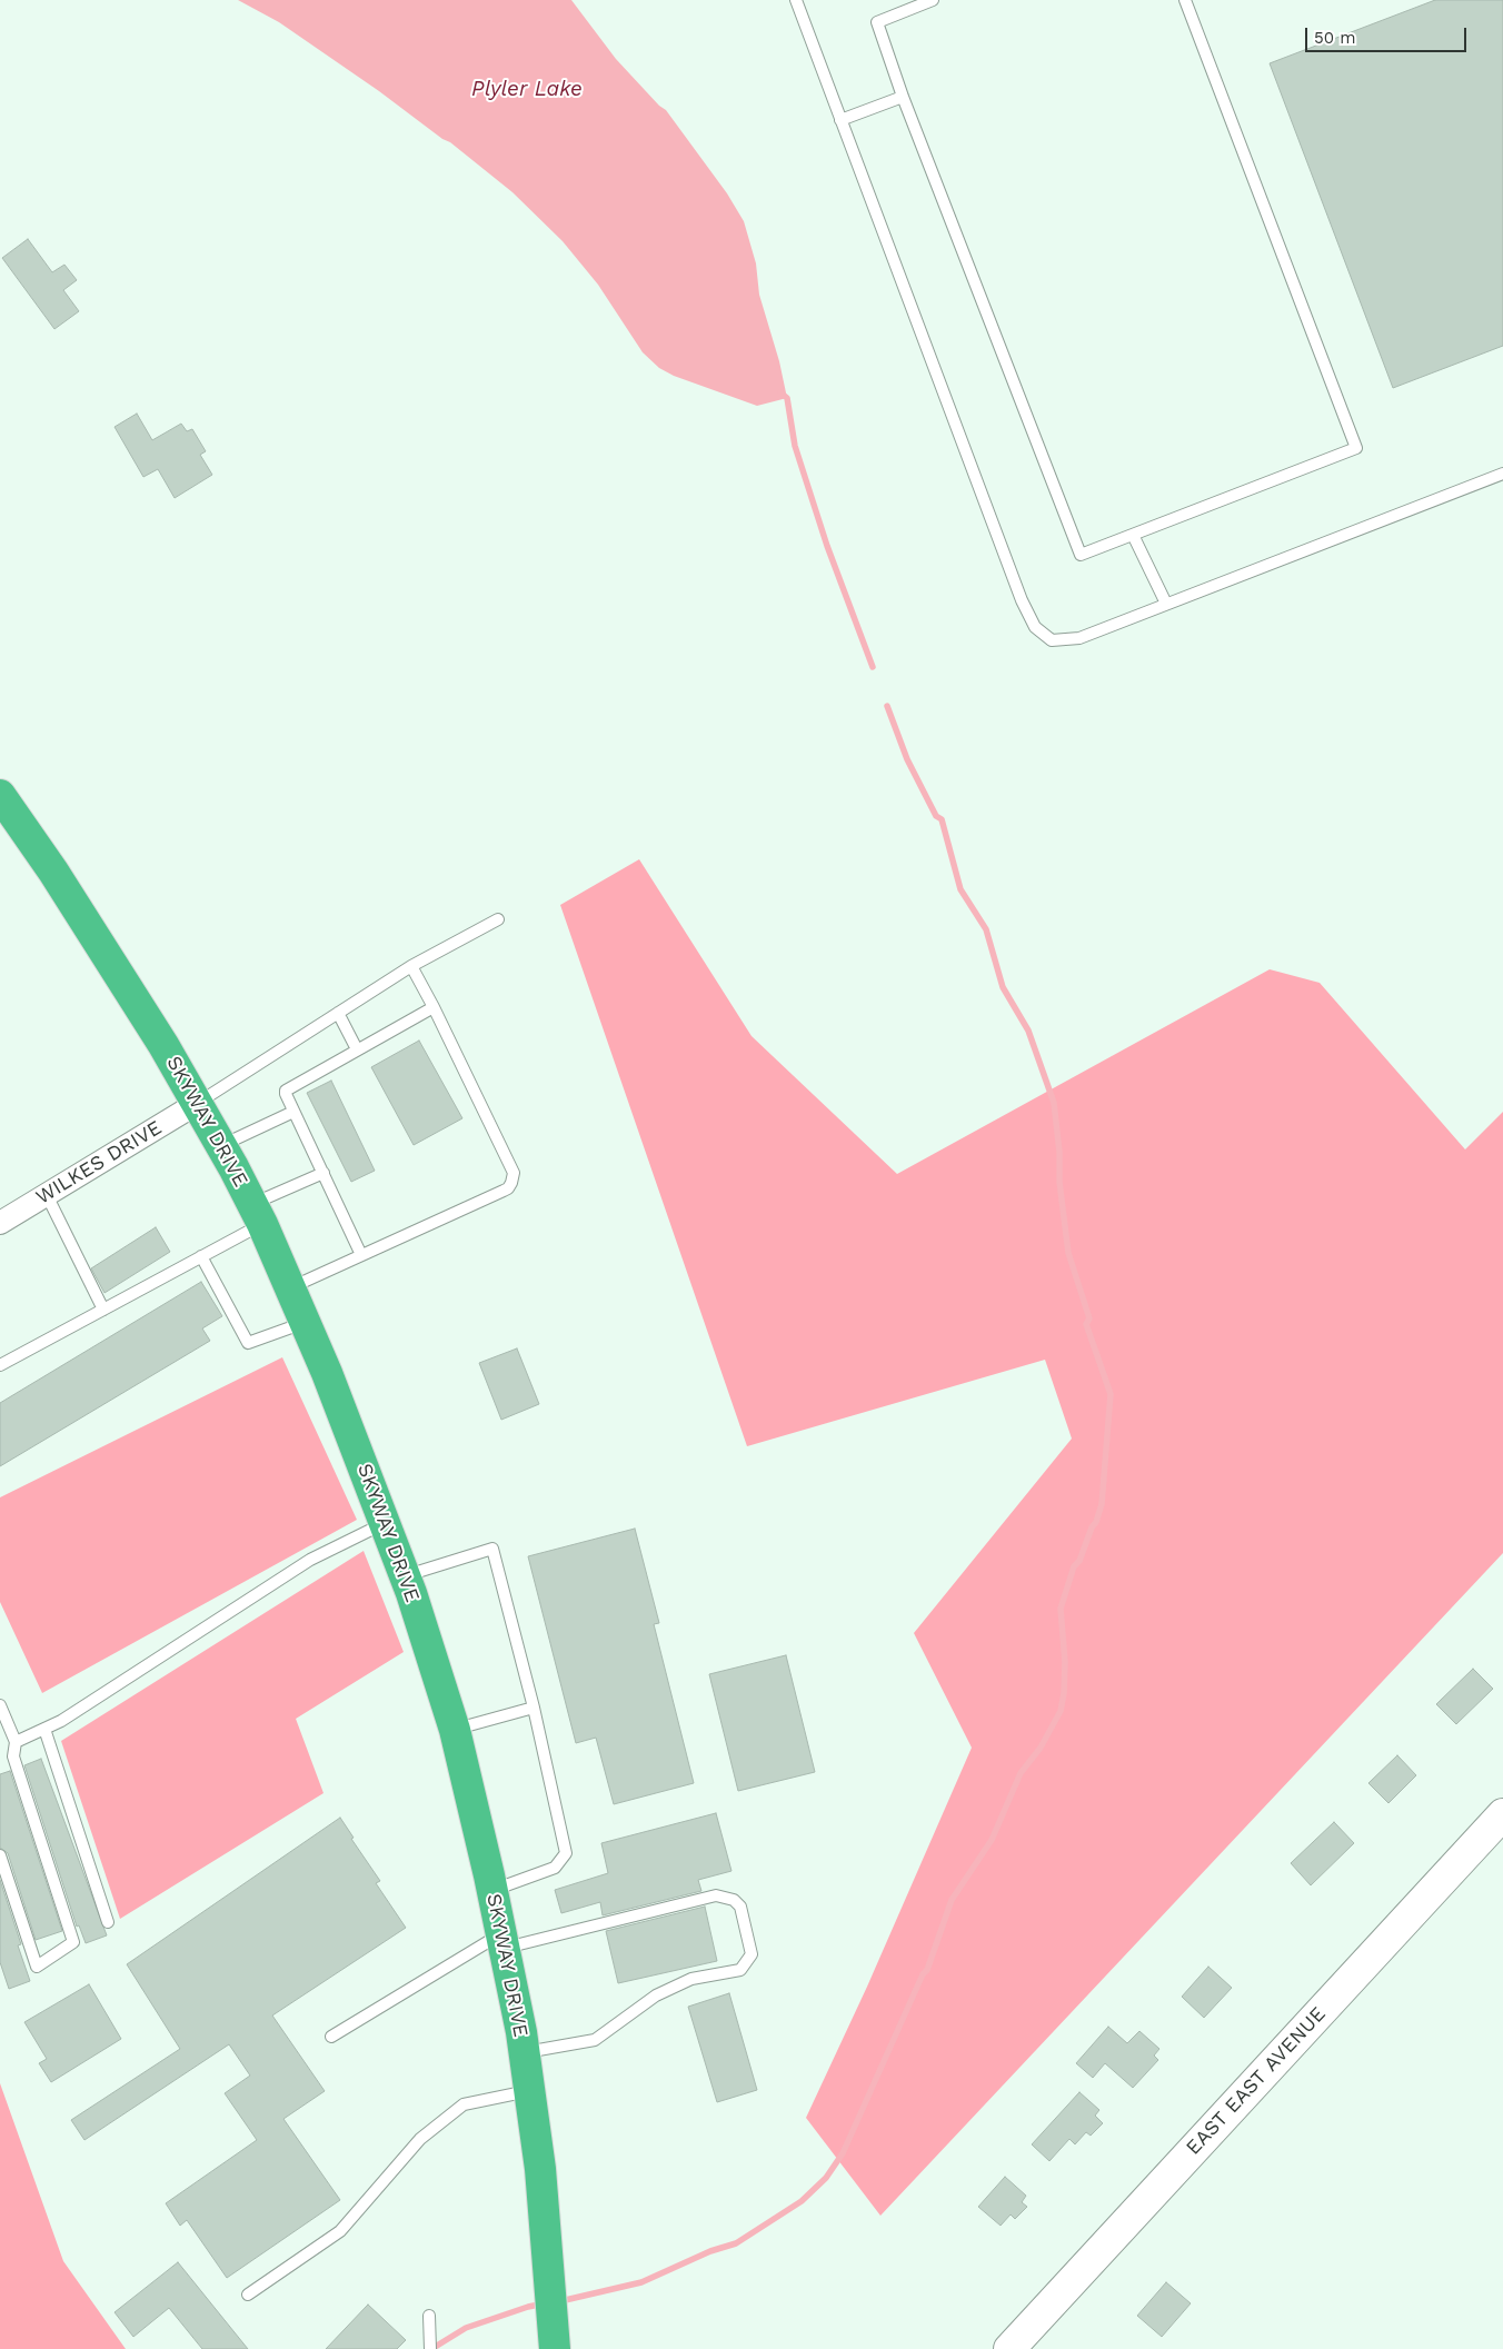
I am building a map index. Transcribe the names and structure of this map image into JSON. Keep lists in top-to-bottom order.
{
  "streets": {
    "highway": ["SKYWAY DRIVE"],
    "street": ["WILKES DRIVE", "EAST EAST AVENUE"]
  },
  "crossings": [
    ["SKYWAY DRIVE", "WILKES DRIVE"]
  ],
  "water": ["Plyler Lake"],
  "scale_bar": "50 m"
}
